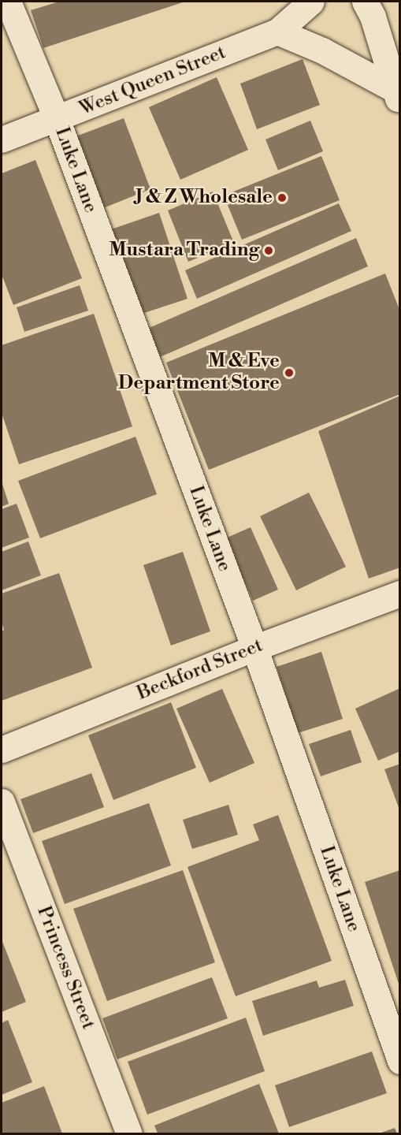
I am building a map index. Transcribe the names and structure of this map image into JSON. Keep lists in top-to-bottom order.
{
  "streets": {
    "street": [
      "West Queen Street",
      "Luke Lane",
      "Beckford Street",
      "Princess Street"
    ]
  },
  "crossings": [
    ["West Queen Street", "Luke Lane"],
    ["Luke Lane", "Beckford Street"]
  ],
  "places": ["J & Z Wholesale", "Mustara Trading", "M & Eve Department Store"]
}
